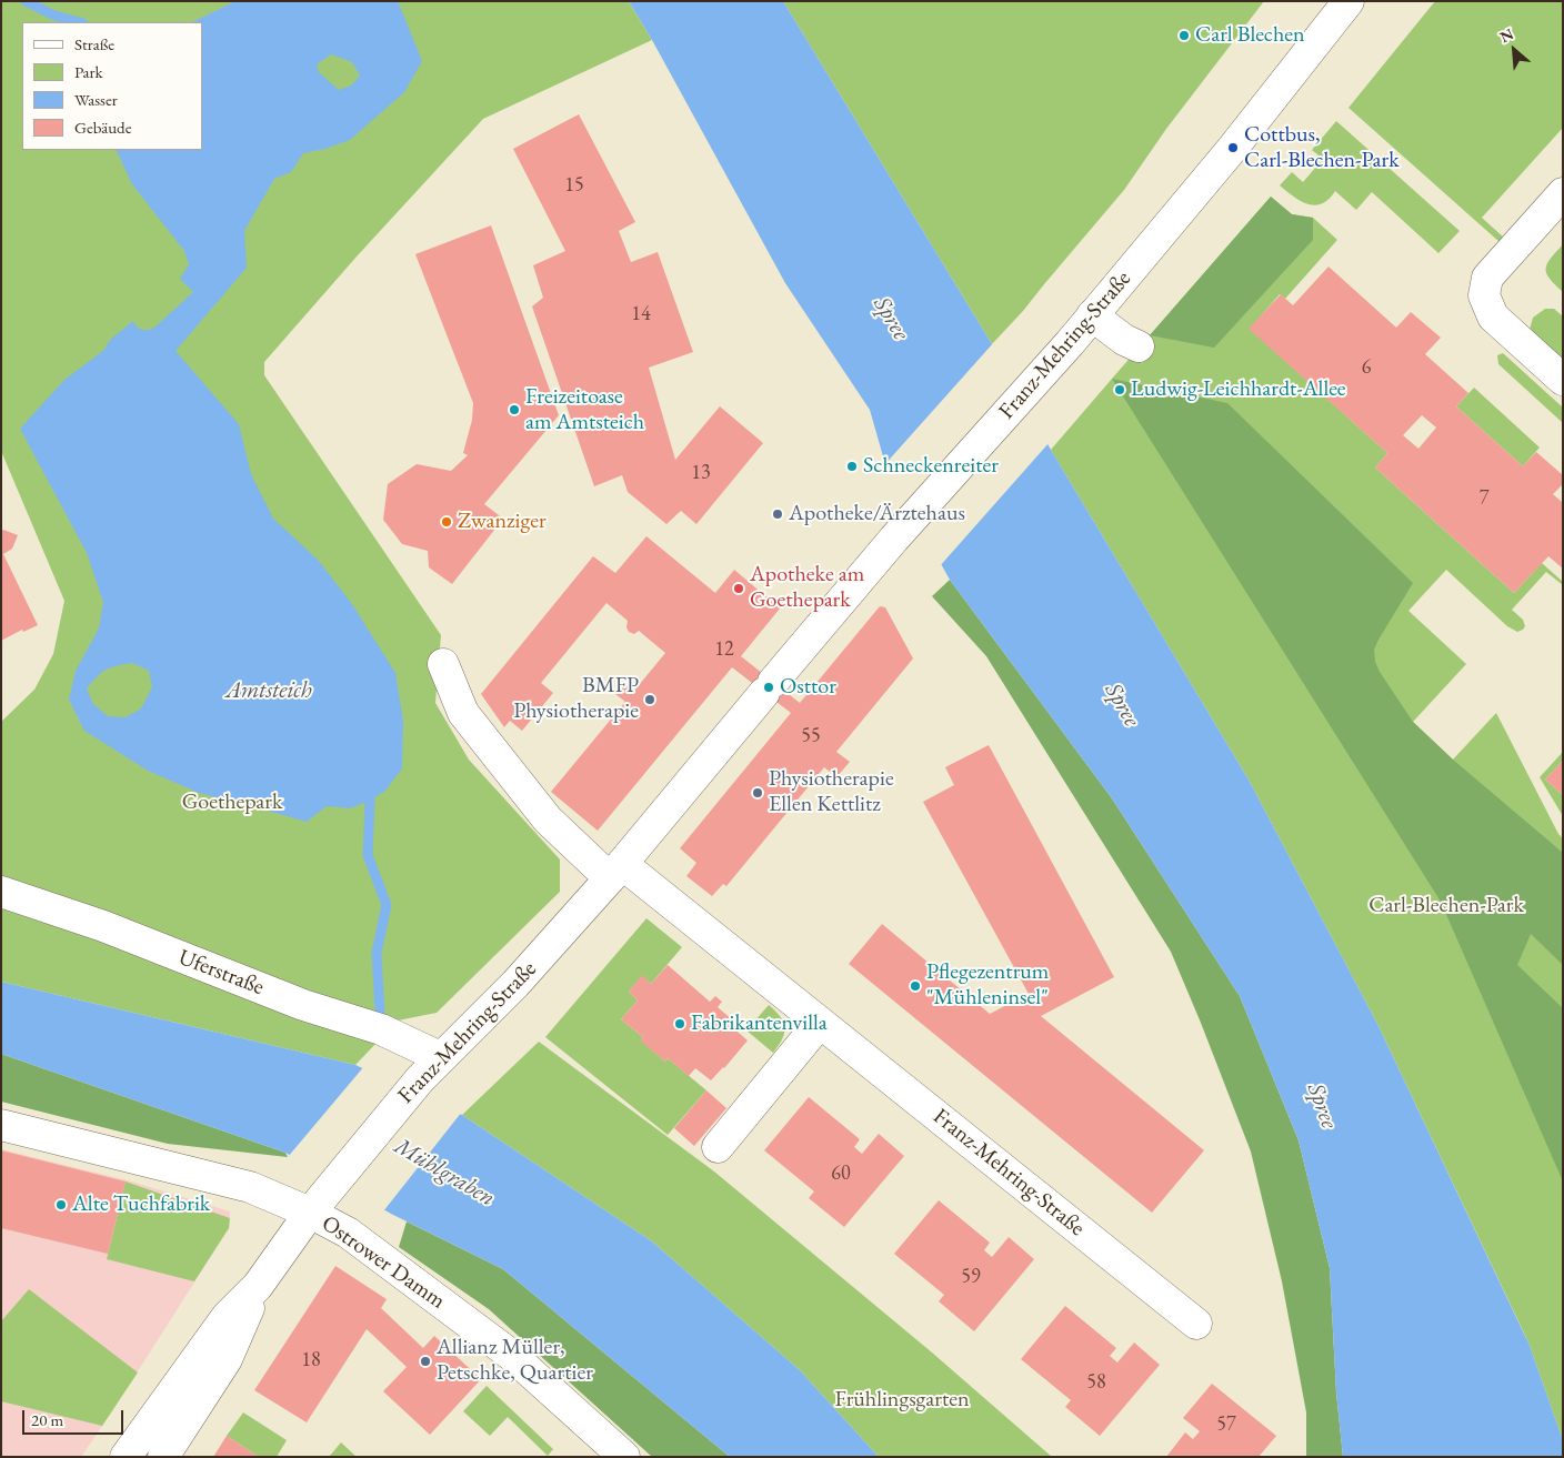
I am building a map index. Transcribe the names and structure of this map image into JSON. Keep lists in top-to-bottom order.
{
  "streets": {
    "main road": ["Franz-Mehring-Straße", "Uferstraße", "Ostrower Damm"]
  },
  "crossings": [
    ["Franz-Mehring-Straße", "Uferstraße"],
    ["Franz-Mehring-Straße", "Ostrower Damm"]
  ],
  "water": ["Spree", "Amtsteich", "Mühlgraben"],
  "parks": ["Goethepark", "Carl-Blechen-Park", "Frühlingsgarten"],
  "places": [
    "Carl Blechen",
    "Cottbus, Carl-Blechen-Park",
    "Ludwig-Leichhardt-Allee",
    "Freizeitoase am Amtsteich",
    "Schneckenreiter",
    "Apotheke/Ärztehaus",
    "Zwanziger",
    "Apotheke am Goethepark",
    "Osttor",
    "BMFP Physiotherapie",
    "Physiotherapie Ellen Kettlitz",
    "Pflegezentrum \"Mühleninsel\"",
    "Fabrikantenvilla",
    "Alte Tuchfabrik",
    "Allianz Müller, Petschke, Quartier"
  ],
  "house_numbers": [
    "15",
    "14",
    "6",
    "13",
    "7",
    "12",
    "55",
    "60",
    "59",
    "18",
    "58",
    "57"
  ],
  "legend": [
    "Straße",
    "Park",
    "Wasser",
    "Gebäude"
  ],
  "scale_bar": "20 m",
  "north": "top left"
}
